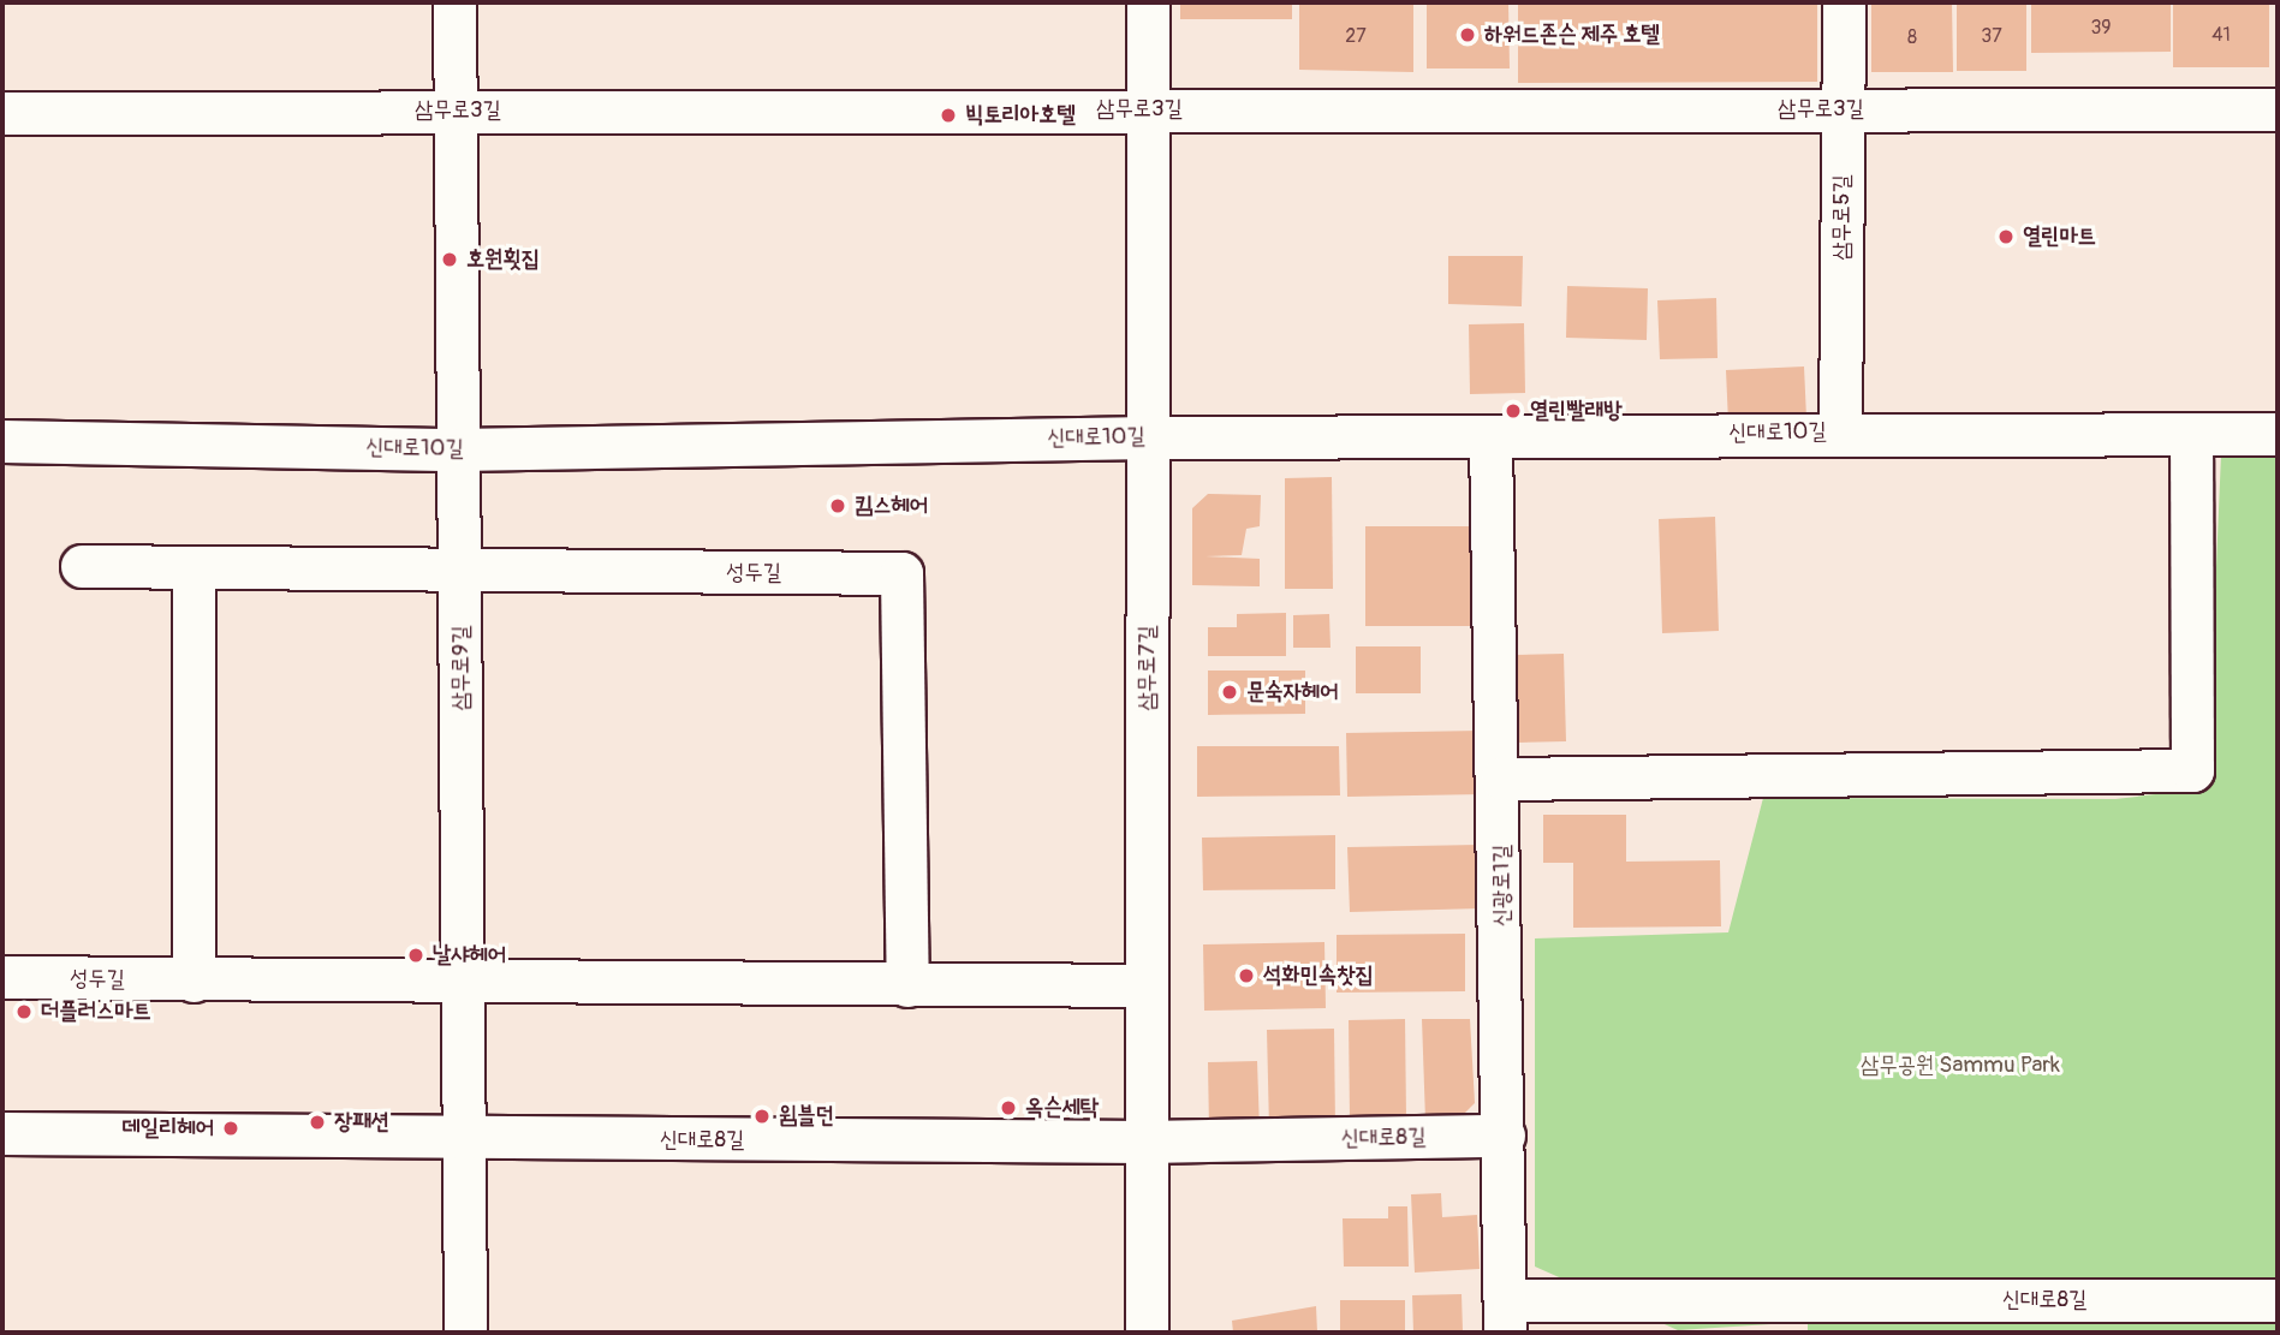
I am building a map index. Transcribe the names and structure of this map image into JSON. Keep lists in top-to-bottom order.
{
  "streets": {
    "street": [
      "삼무로3길",
      "삼무로5길",
      "신대로10길",
      "성두길",
      "삼무로9길",
      "삼무로7길",
      "신광로1길",
      "신대로8길"
    ]
  },
  "crossings": [
    ["삼무로3길", "삼무로5길"],
    ["삼무로3길", "삼무로9길"],
    ["삼무로3길", "삼무로7길"],
    ["삼무로5길", "신대로10길"],
    ["신대로10길", "삼무로9길"],
    ["신대로10길", "삼무로7길"],
    ["신대로10길", "신광로1길"],
    ["성두길", "삼무로9길"],
    ["성두길", "삼무로7길"],
    ["삼무로9길", "신대로8길"],
    ["삼무로7길", "신대로8길"],
    ["신광로1길", "신대로8길"]
  ],
  "parks": ["삼무공원 Sammu Park"],
  "places": [
    "하워드존슨 제주 호텔",
    "빅토리아호텔",
    "열린마트",
    "호원횟집",
    "열린빨래방",
    "킴스헤어",
    "문숙자헤어",
    "날샤헤어",
    "석화민속찻집",
    "더플러스마트",
    "옥슨세탁",
    "윔블던",
    "장패션",
    "데일리헤어"
  ],
  "house_numbers": [
    "39",
    "41",
    "27",
    "37",
    "8"
  ]
}
